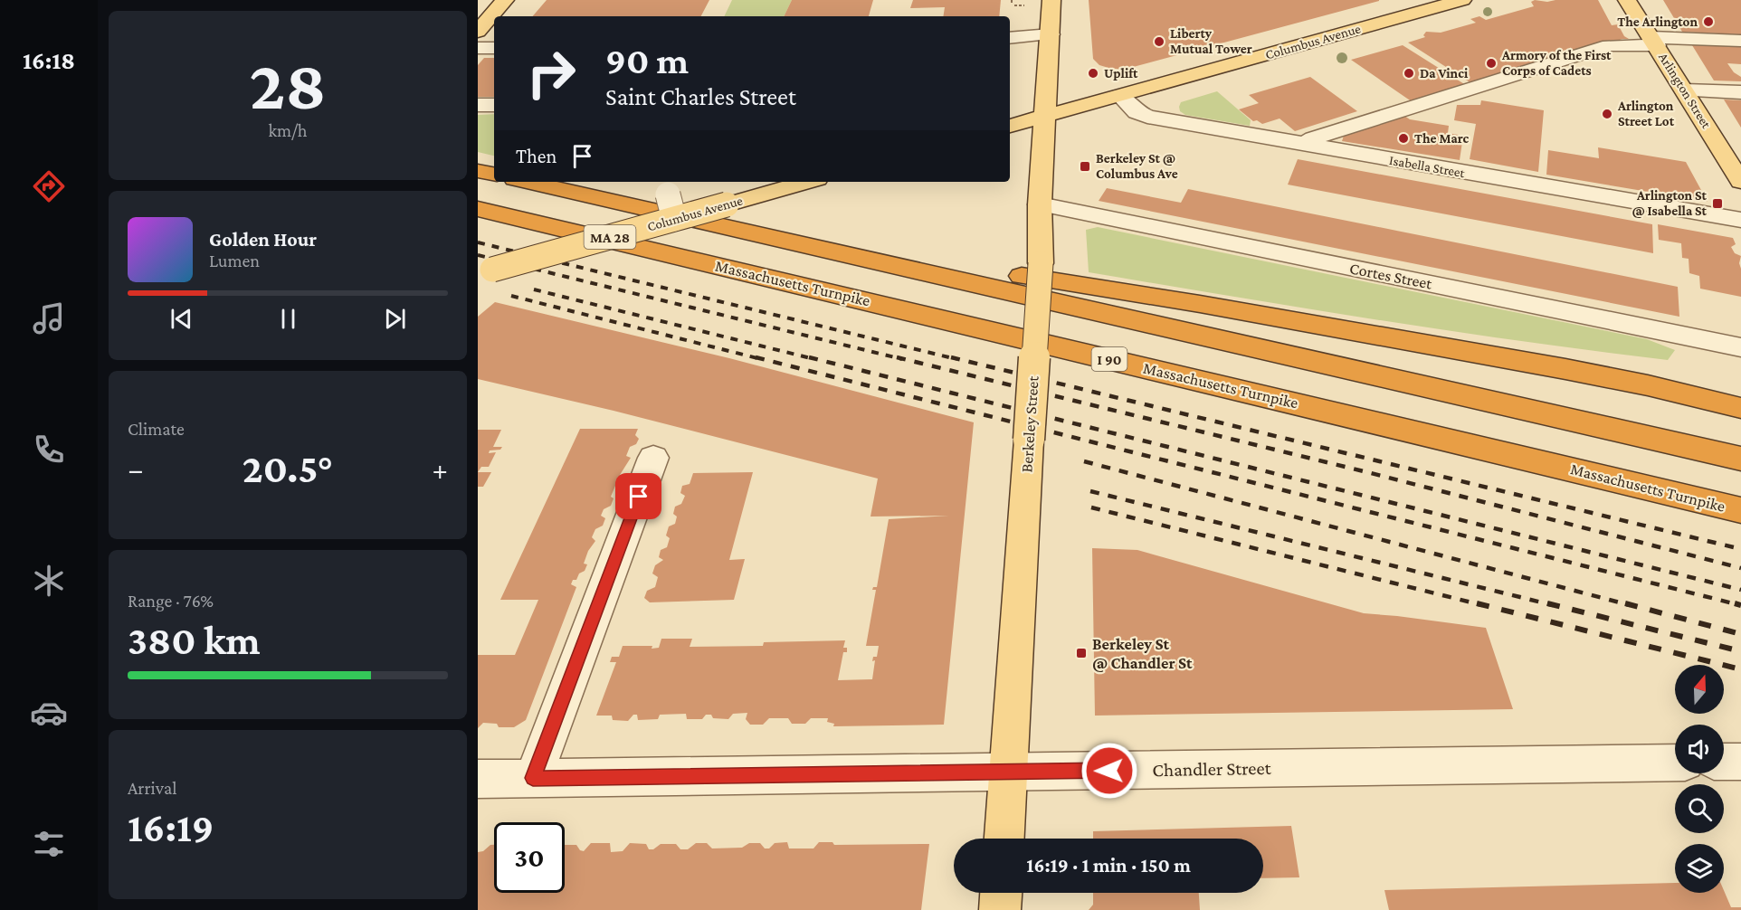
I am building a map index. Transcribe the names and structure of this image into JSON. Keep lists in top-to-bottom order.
{
  "streets": {
    "highway": ["Massachusetts Turnpike", "I 90"],
    "main road": [
      "Columbus Avenue",
      "Arlington Street",
      "MA 28",
      "Berkeley Street"
    ],
    "street": ["Isabella Street", "Cortes Street", "Chandler Street"]
  },
  "crossings": [
    ["Columbus Avenue", "Isabella Street"],
    ["Columbus Avenue", "Berkeley Street"],
    ["Cortes Street", "Berkeley Street"],
    ["Berkeley Street", "Chandler Street"]
  ],
  "places": {
    "other": [
      "The Arlington",
      "Liberty Mutual Tower",
      "Armory of the First Corps of Cadets",
      "Uplift",
      "Da Vinci",
      "Arlington Street Lot",
      "The Marc"
    ],
    "transit": ["Berkeley St @ Columbus Ave", "Arlington St @ Isabella St", "Berkeley St @ Chandler St"]
  },
  "north": "top",
  "page": {
    "tabs": "16:18",
    "tile": [
      ["28", "km/h"],
      "Climate",
      ["Range · 76%", "380 km"],
      ["Arrival", "16:19"]
    ],
    "turn": ["90 m", "Saint Charles Street"],
    "then": "Then",
    "song": ["Golden Hour", "Lumen"],
    "heat": ["−", "20.5°", "+"],
    "limit": "30",
    "trip": "16:19 · 1 min · 150 m"
  }
}
